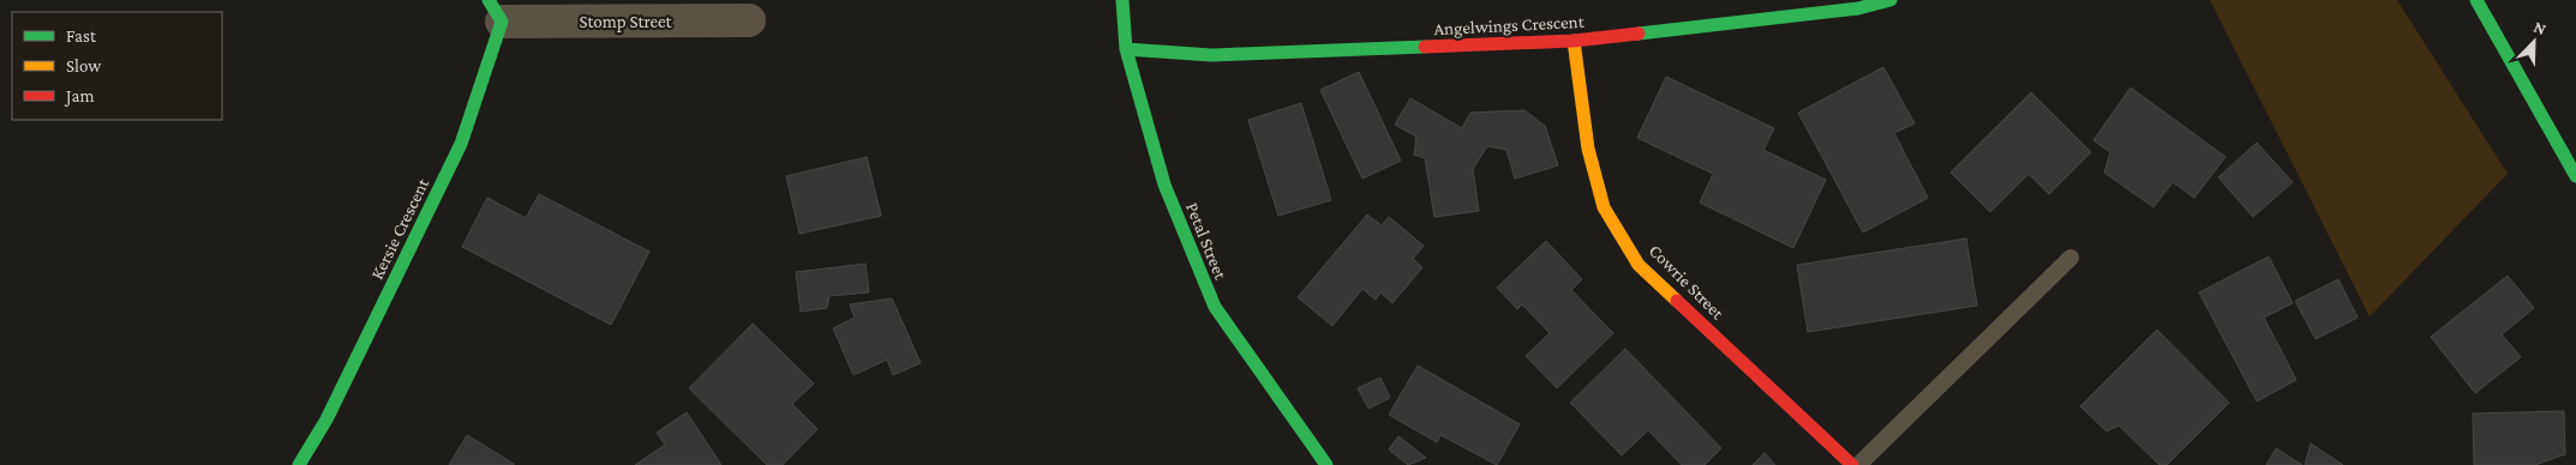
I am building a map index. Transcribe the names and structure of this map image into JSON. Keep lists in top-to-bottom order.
{
  "streets": {
    "street": [
      "Stomp Street",
      "Angelwings Crescent",
      "Kersie Crescent",
      "Petal Street",
      "Cowrie Street"
    ]
  },
  "crossings": [
    ["Stomp Street", "Kersie Crescent"],
    ["Angelwings Crescent", "Petal Street"],
    ["Angelwings Crescent", "Cowrie Street"]
  ],
  "legend": ["Fast", "Slow", "Jam"],
  "north": "top right"
}
